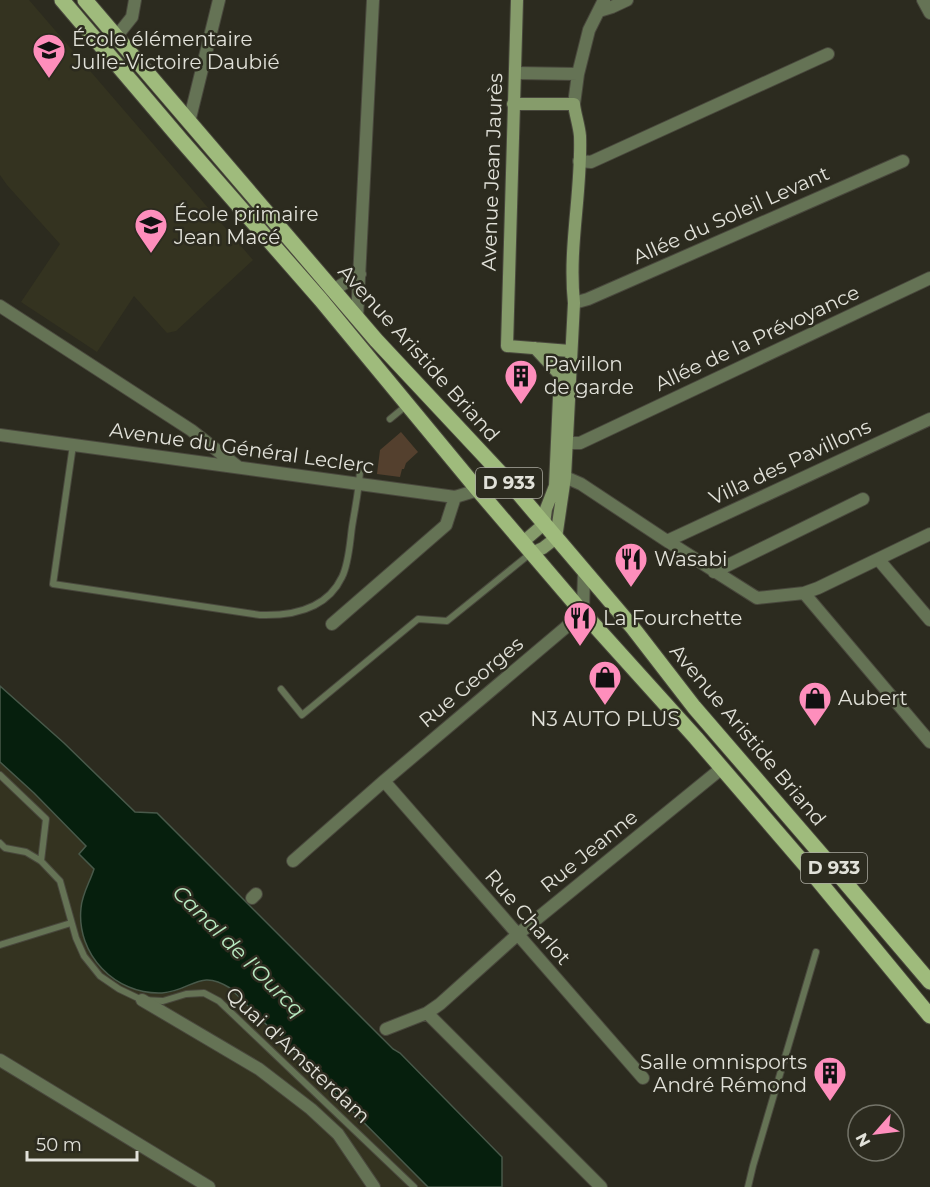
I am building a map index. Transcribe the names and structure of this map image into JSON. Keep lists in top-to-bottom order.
{
  "streets": {
    "main road": ["Avenue Jean Jaurès", "Avenue Aristide Briand", "D 933"],
    "street": [
      "Allée du Soleil Levant",
      "Allée de la Prévoyance",
      "Avenue du Général Leclerc",
      "Villa des Pavillons",
      "Rue Georges",
      "Rue Jeanne",
      "Rue Charlot"
    ],
    "lane": ["Quai d'Amsterdam"]
  },
  "crossings": [
    ["Avenue Aristide Briand", "Avenue du Général Leclerc"],
    ["Avenue Aristide Briand", "Rue Georges"],
    ["Avenue Aristide Briand", "Rue Jeanne"],
    ["Rue Georges", "Rue Charlot"],
    ["Rue Jeanne", "Rue Charlot"]
  ],
  "water": ["Canal de l'Ourcq"],
  "places": {
    "school or university": ["École élémentaire Julie-Victoire Daubié", "École primaire Jean Macé"],
    "building": ["Pavillon de garde", "Salle omnisports André Rémond"],
    "restaurant": ["Wasabi", "La Fourchette"],
    "shop": ["N3 AUTO PLUS", "Aubert"]
  },
  "scale_bar": "50 m",
  "north": "bottom left"
}
